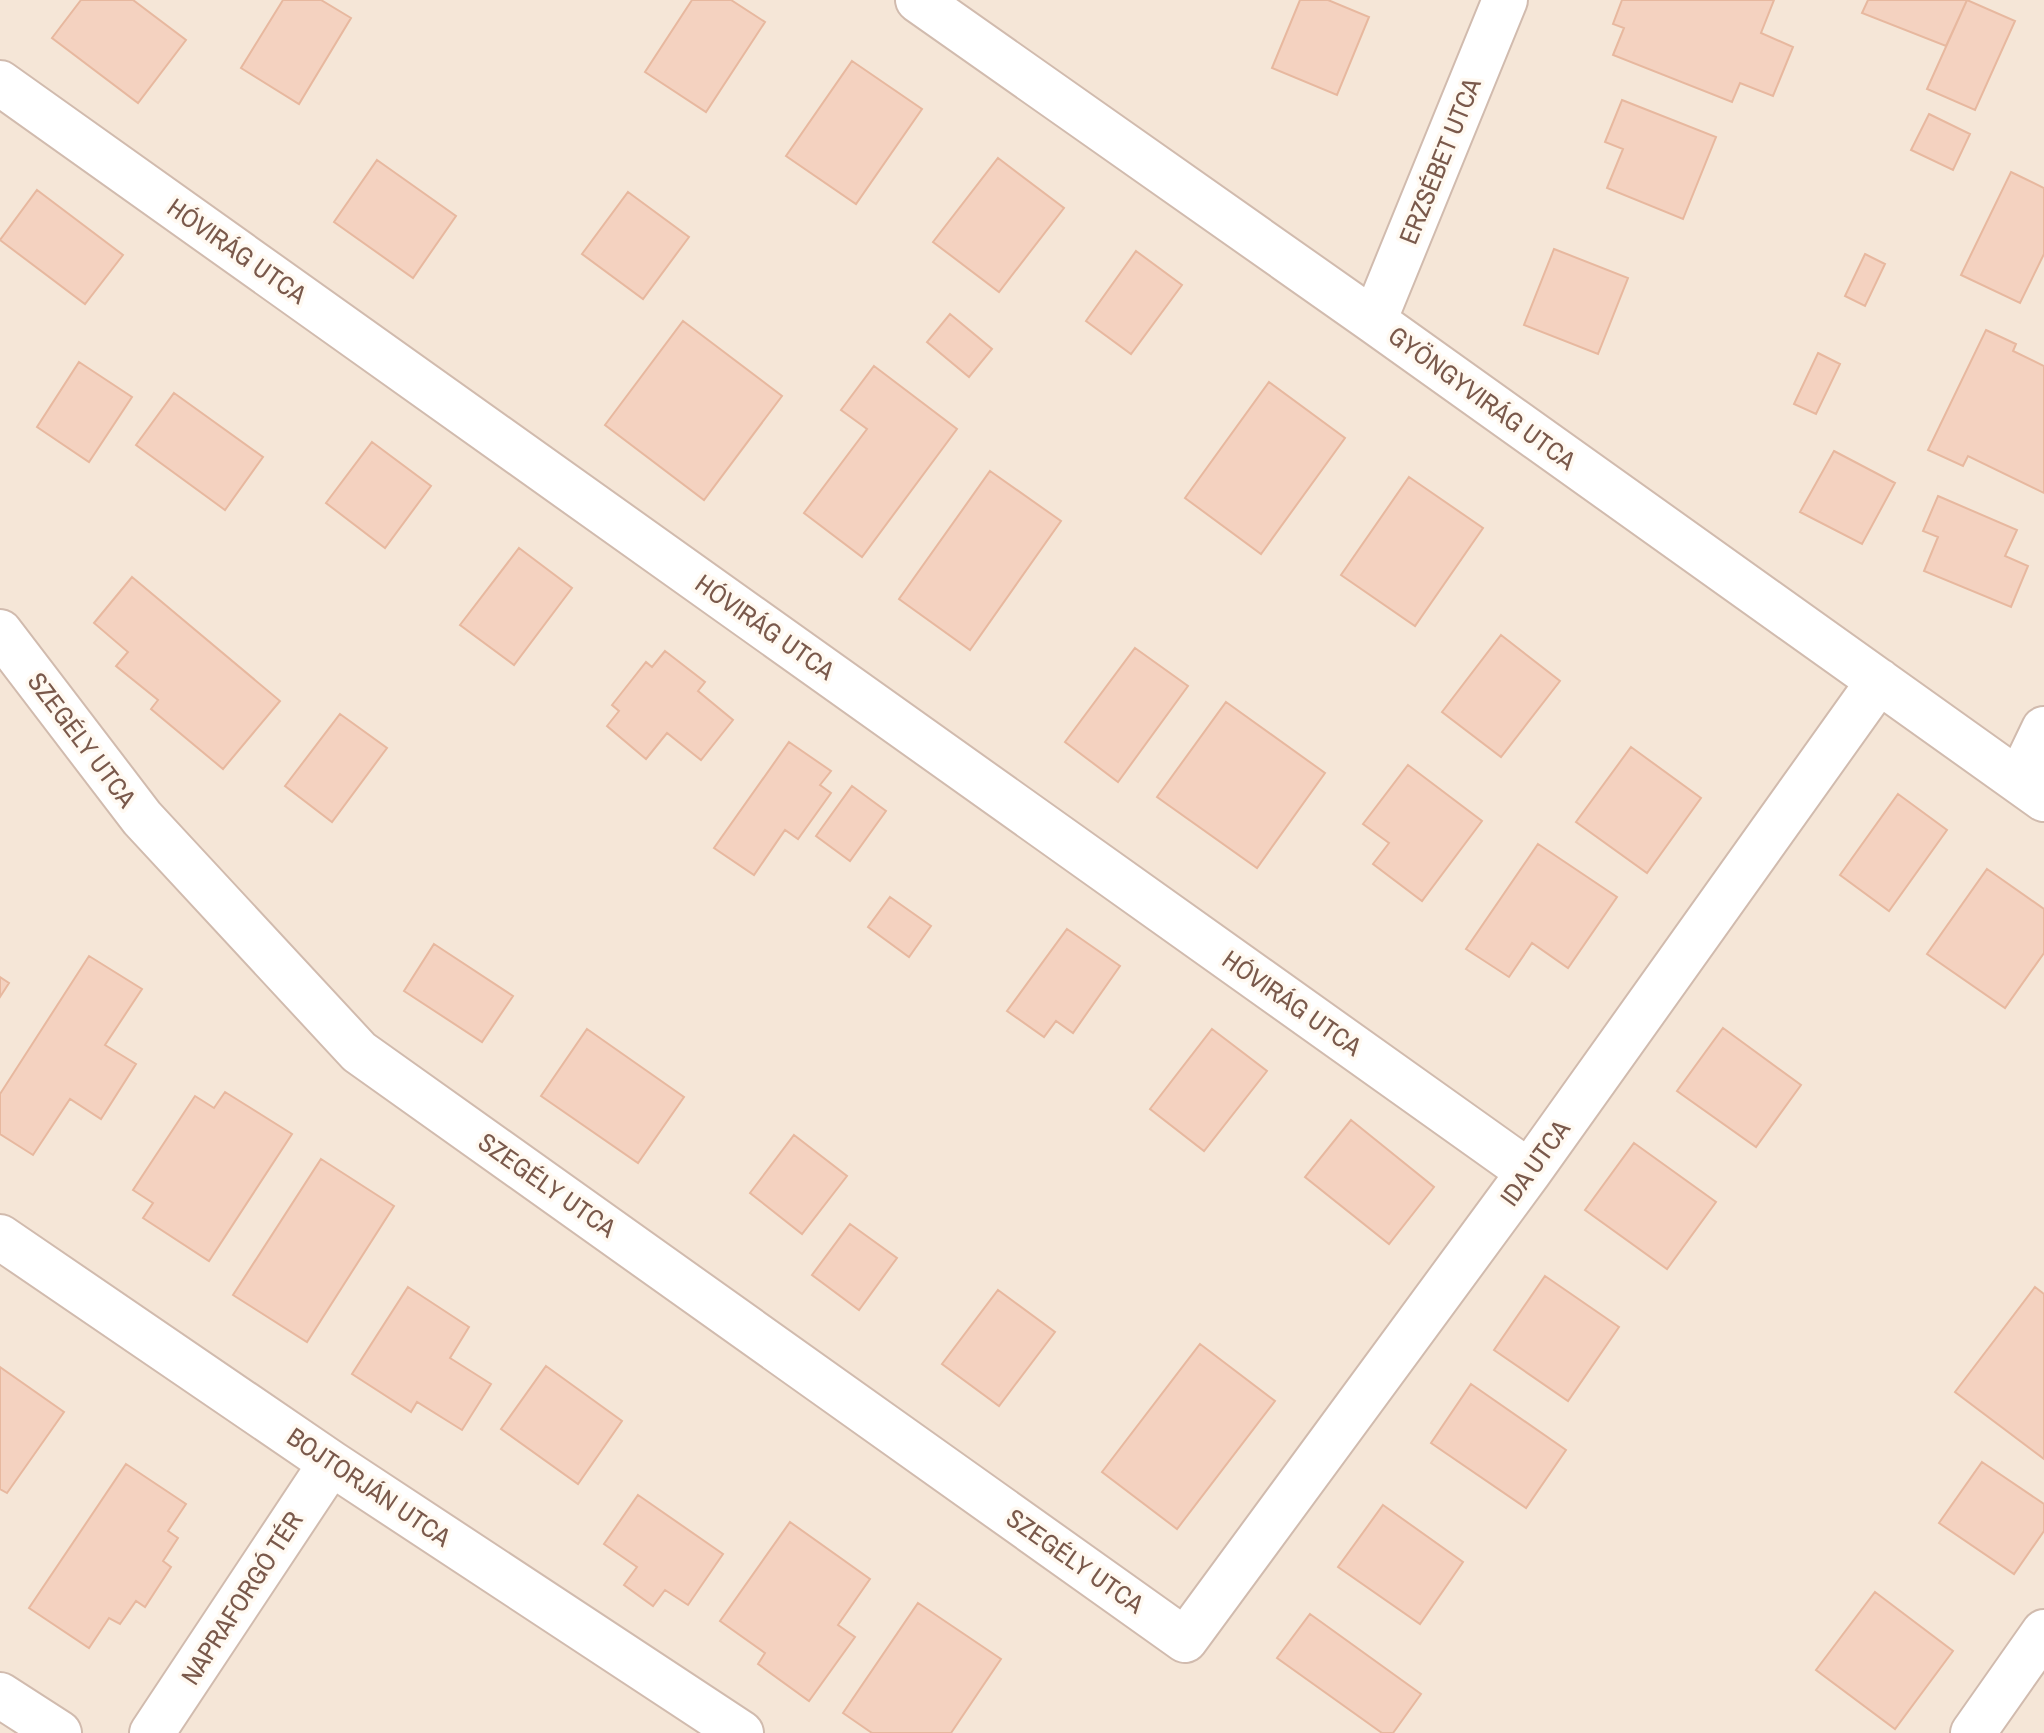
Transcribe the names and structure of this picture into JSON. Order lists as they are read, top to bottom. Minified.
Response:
{"streets":{"street":["ERZSÉBET UTCA","HÓVIRÁG UTCA","GYÖNGYVIRÁG UTCA","SZEGÉLY UTCA","IDA UTCA","BOJTORJÁN UTCA","NAPRAFORGÓ TÉR"]},"crossings":[["ERZSÉBET UTCA","GYÖNGYVIRÁG UTCA"],["HÓVIRÁG UTCA","IDA UTCA"],["GYÖNGYVIRÁG UTCA","IDA UTCA"],["SZEGÉLY UTCA","IDA UTCA"],["BOJTORJÁN UTCA","NAPRAFORGÓ TÉR"]]}
